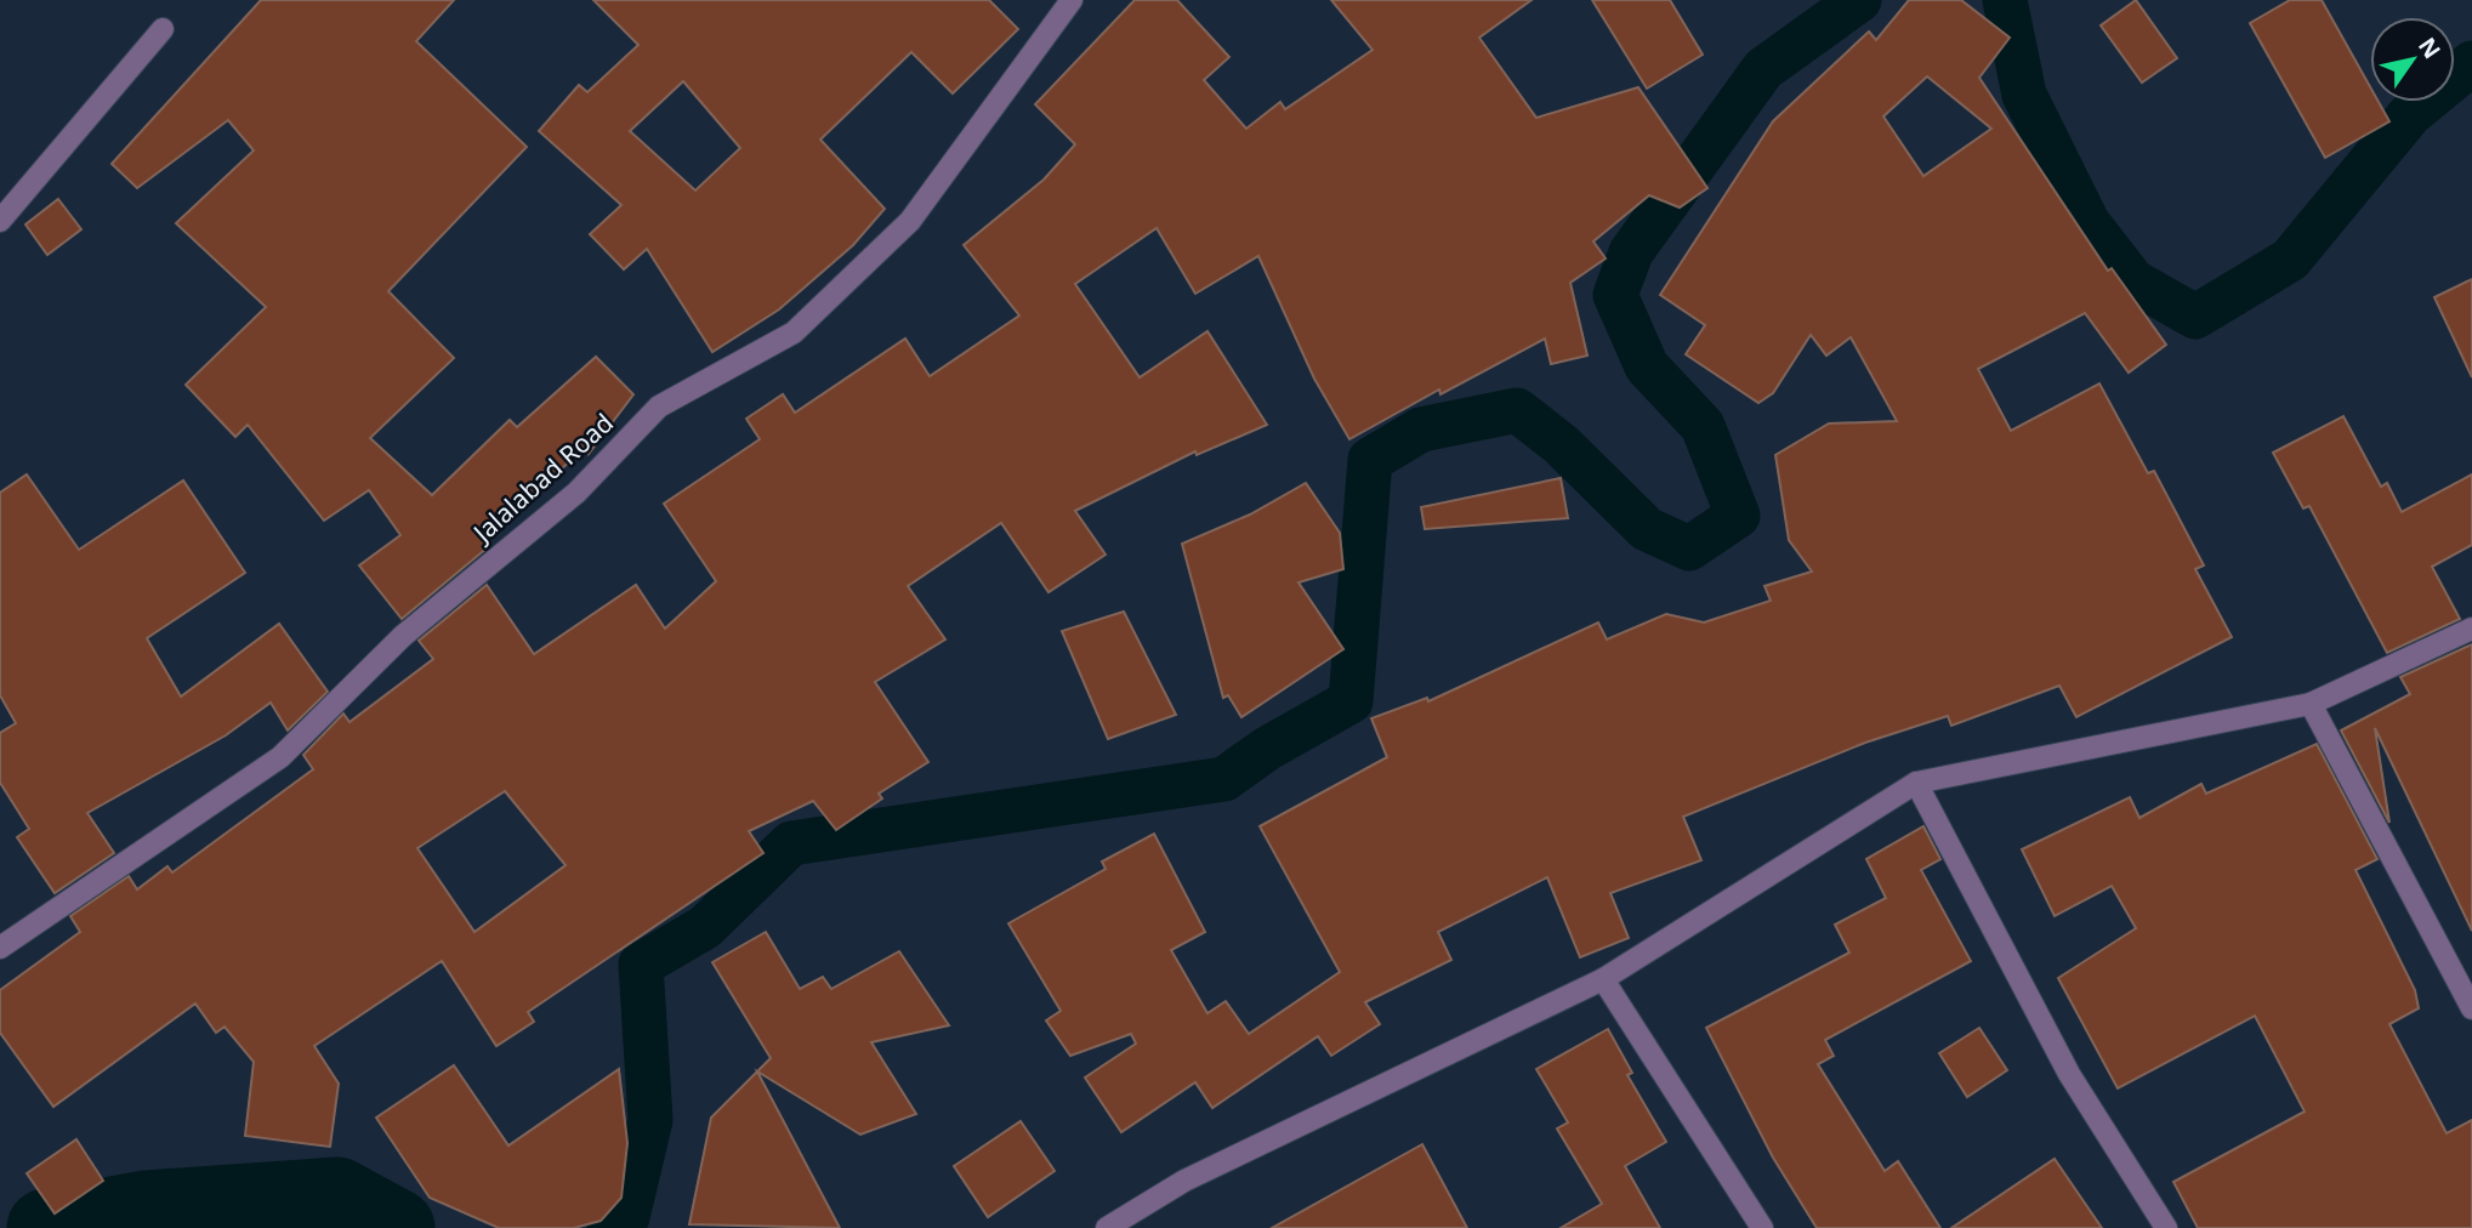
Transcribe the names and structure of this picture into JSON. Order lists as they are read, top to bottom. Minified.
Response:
{"streets":{"street":["Jalalabad Road"]},"north":"top right"}
